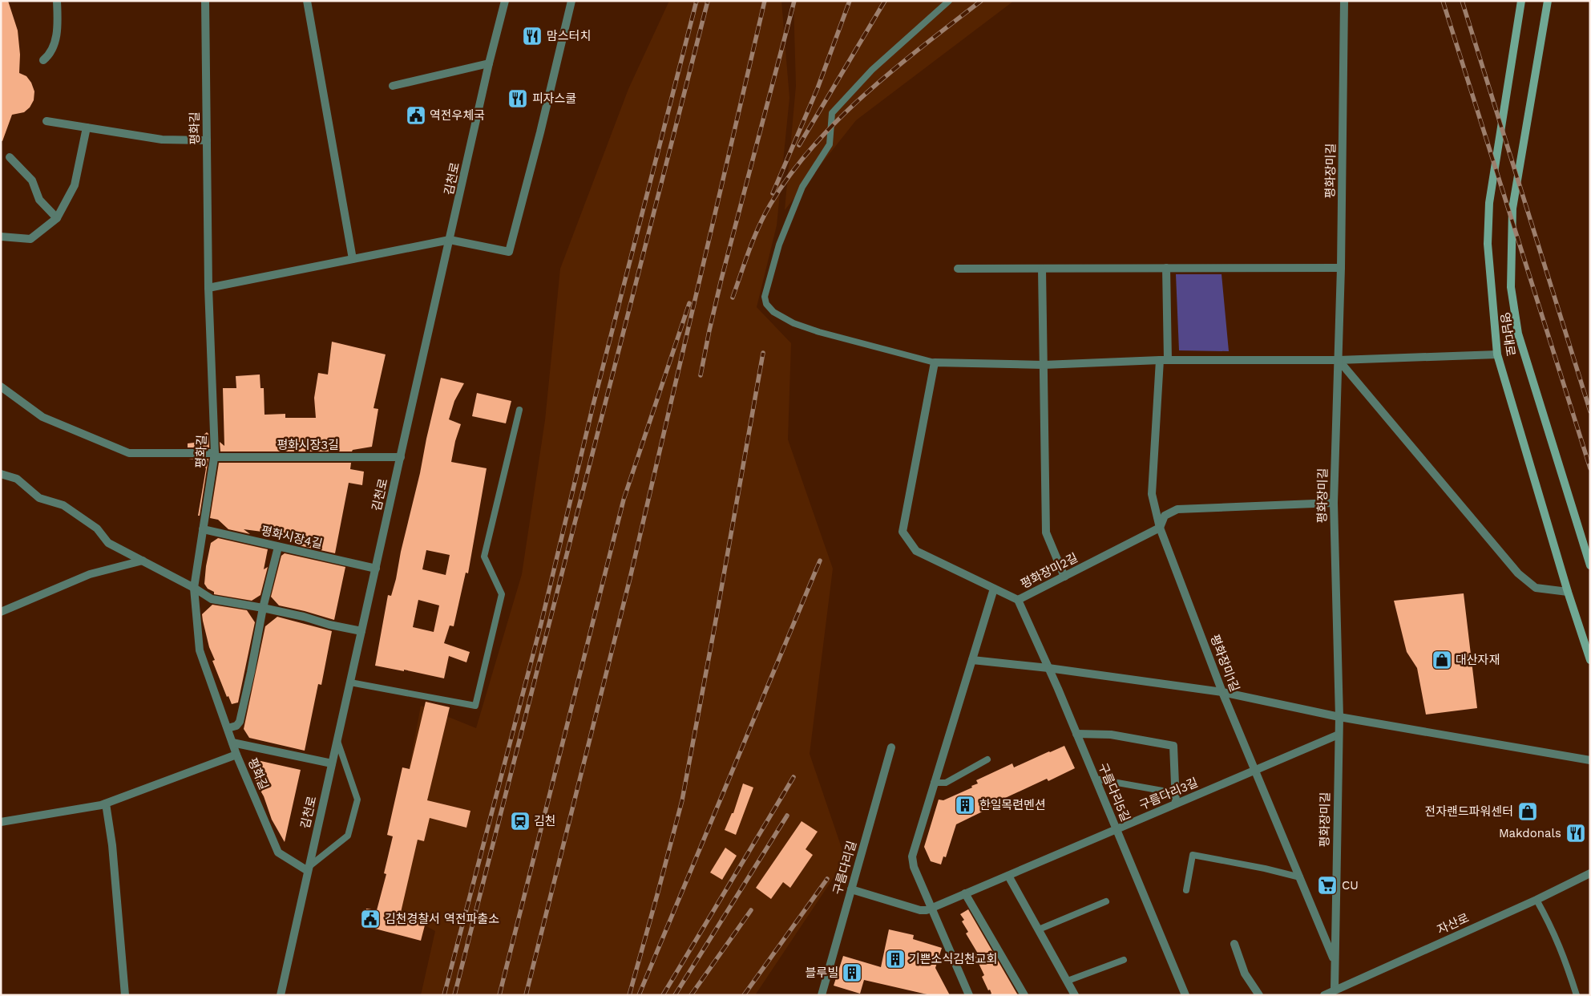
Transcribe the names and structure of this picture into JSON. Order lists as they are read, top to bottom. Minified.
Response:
{"streets":{"main road":["영남대로"],"street":["평화길","평화장미길","김천로","평화시장3길","평화시장4길","평화장미2길","평화장미1길","구름다리5길","구름다리3길","구름다리길","자산로"]},"crossings":[["평화길","김천로"],["평화길","평화시장3길"],["평화길","평화시장4길"],["평화장미길","평화장미2길"],["평화장미길","평화장미1길"],["평화장미길","구름다리3길"],["평화장미길","자산로"],["김천로","평화시장3길"],["김천로","평화시장4길"],["평화장미2길","평화장미1길"],["평화장미2길","구름다리5길"],["평화장미1길","구름다리3길"],["구름다리5길","구름다리3길"],["구름다리3길","구름다리길"]],"places":{"restaurant":["맘스터치","피자스쿨","Makdonals"],"public building":["역전우체국","김천경찰서 역전파출소"],"shop":["대산자재","전자랜드파워센터"],"building":["한일목련멘션","기쁜소식김천교회","블루빌"],"station":["김천"],"supermarket":["CU"]}}
